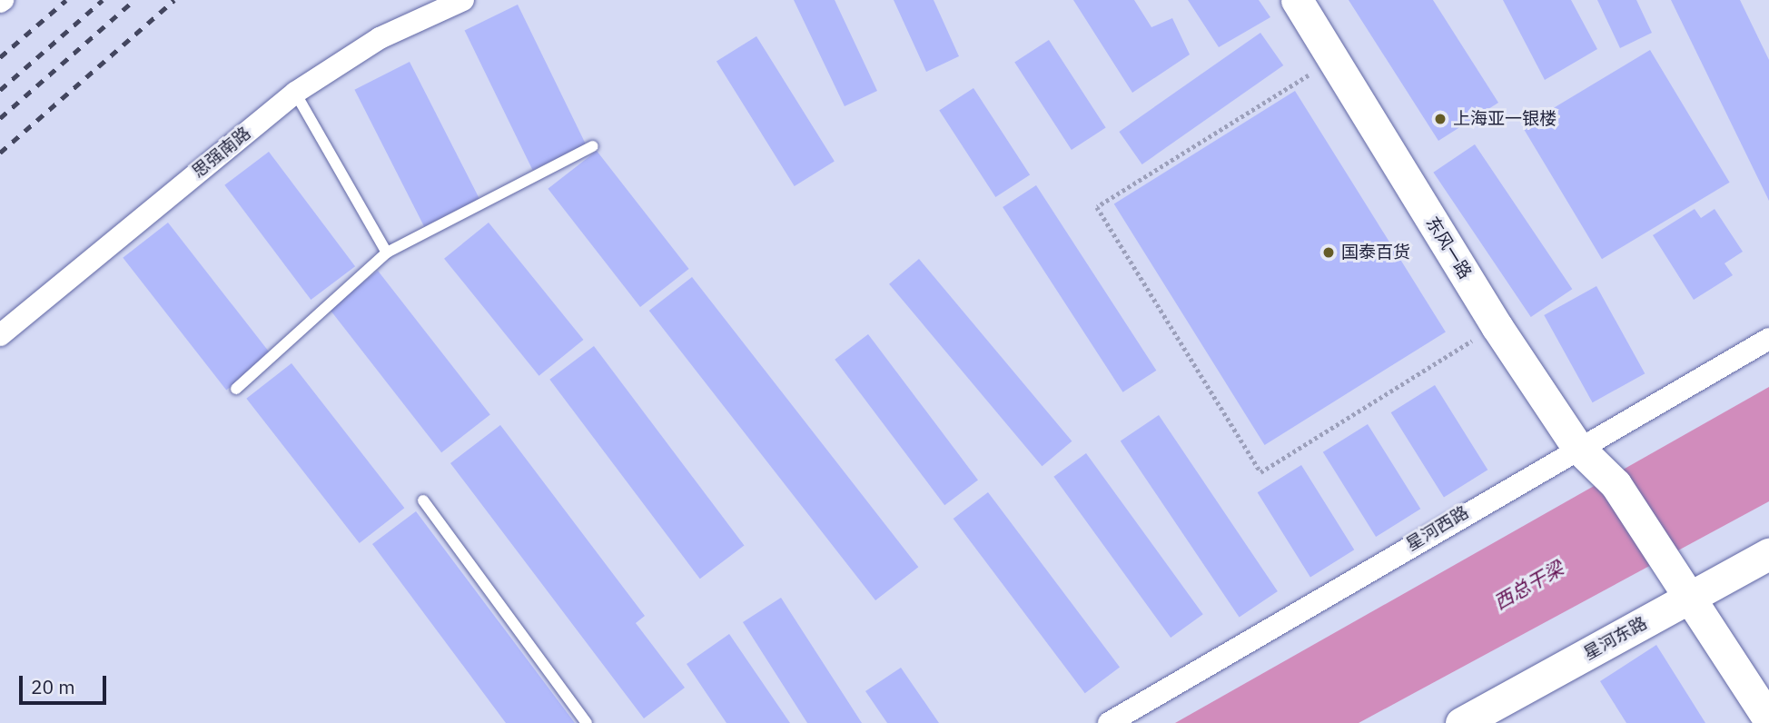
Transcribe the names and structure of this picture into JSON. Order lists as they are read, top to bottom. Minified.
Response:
{"streets":{"street":["思强南路","东风一路","星河西路","星河东路"]},"crossings":[["东风一路","星河西路"],["东风一路","星河东路"]],"water":["西总干梁"],"places":["上海亚一银楼","国泰百货"],"scale_bar":"20 m"}
